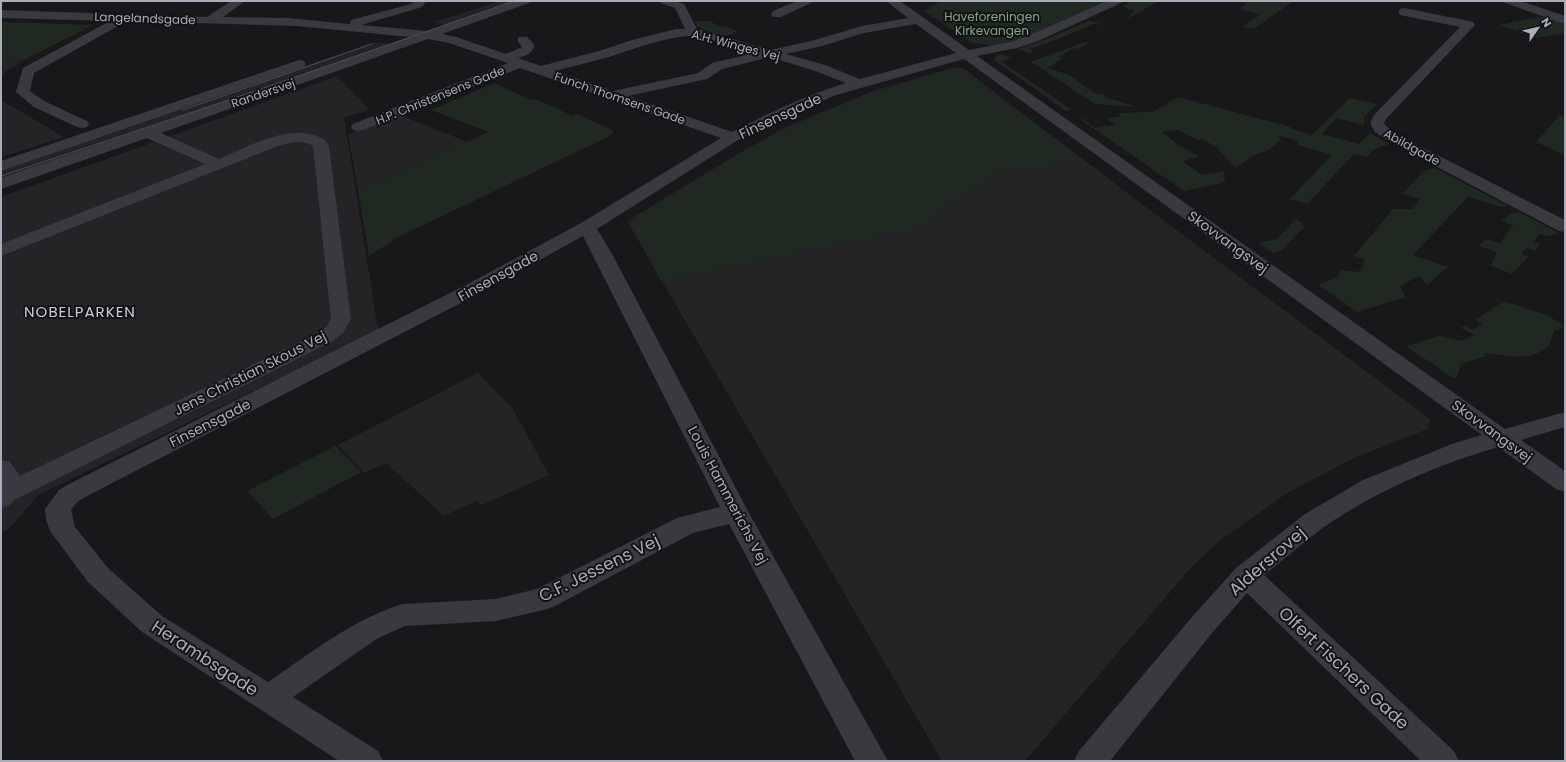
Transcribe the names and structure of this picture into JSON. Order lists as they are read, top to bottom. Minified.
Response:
{"streets":{"street":["Langelandsgade","A.H. Winges Vej","Randersvej","H.P. Christensens Gade","Funch Thomsens Gade","Finsensgade","Abildgade","Skovvangsvej","Jens Christian Skous Vej","Louis Hammerichs Vej","Aldersrovej","C.F. Jessens Vej","Herambsgade","Olfert Fischers Gade"]},"crossings":[["Langelandsgade","Funch Thomsens Gade"],["A.H. Winges Vej","Funch Thomsens Gade"],["A.H. Winges Vej","Finsensgade"],["Randersvej","Funch Thomsens Gade"],["H.P. Christensens Gade","Funch Thomsens Gade"],["Funch Thomsens Gade","Finsensgade"],["Finsensgade","Skovvangsvej"],["Finsensgade","Louis Hammerichs Vej"],["Finsensgade","Herambsgade"],["Skovvangsvej","Aldersrovej"],["Louis Hammerichs Vej","C.F. Jessens Vej"],["Aldersrovej","Olfert Fischers Gade"],["C.F. Jessens Vej","Herambsgade"]],"districts":["NOBELPARKEN"],"parks":["Haveforeningen Kirkevangen"],"north":"top right"}
